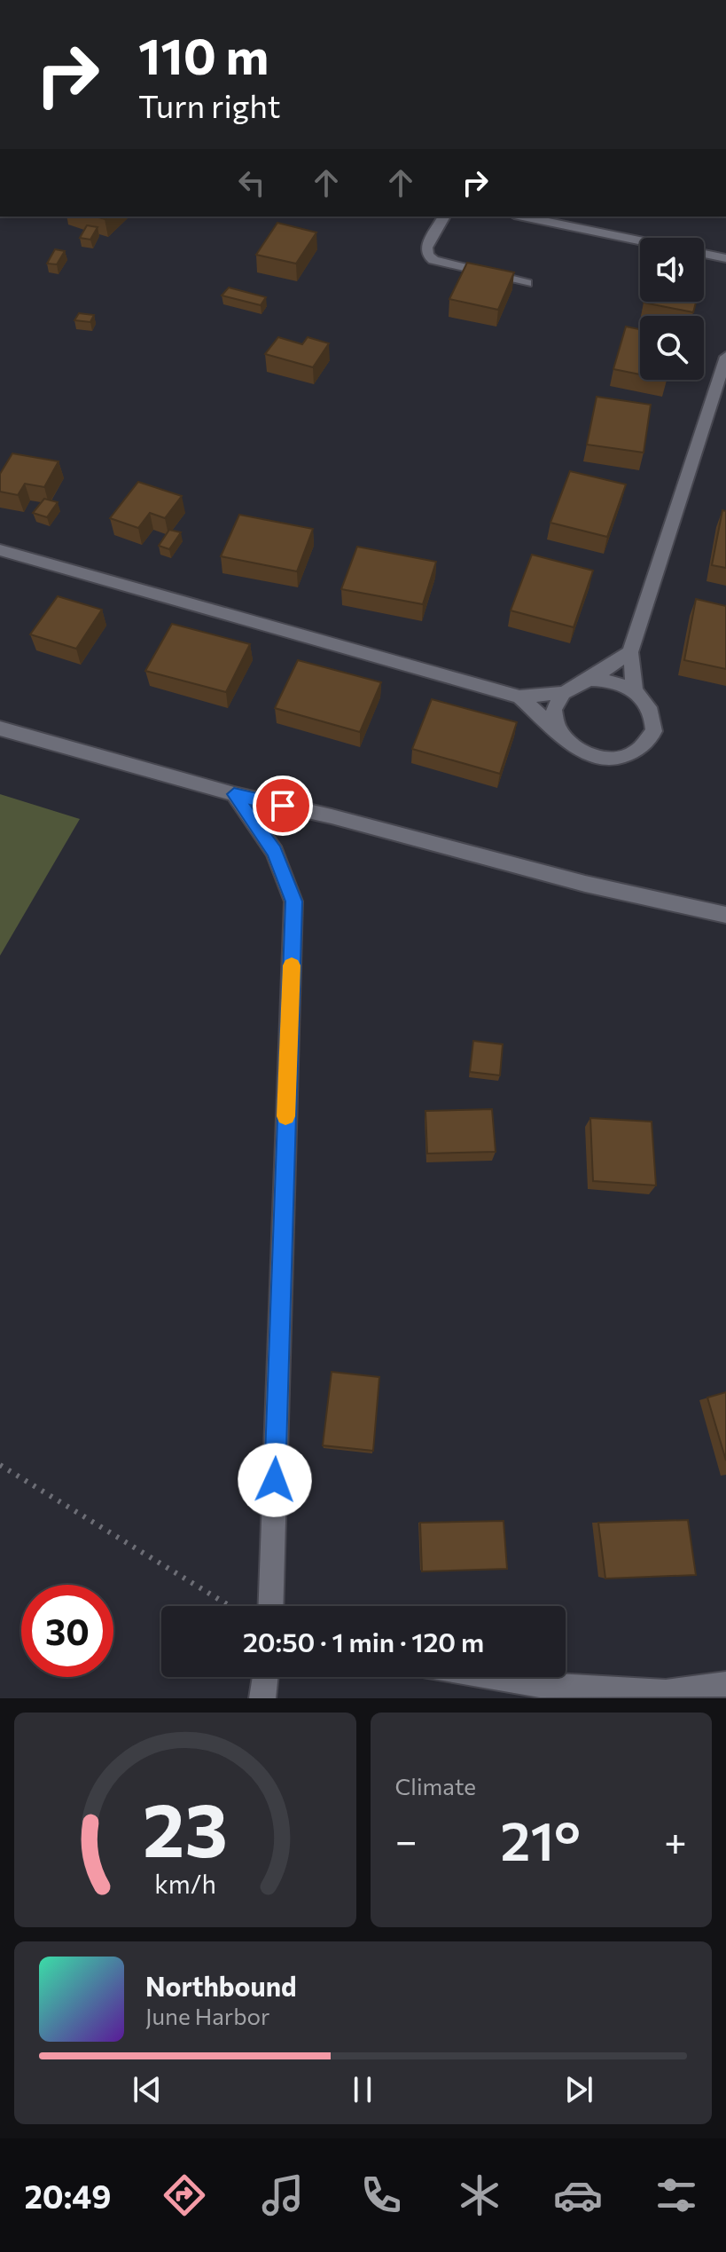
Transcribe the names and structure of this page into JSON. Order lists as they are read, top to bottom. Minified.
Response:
{"page":{"turn":["110 m","Turn right"],"limit":"30","trip":"20:50 · 1 min · 120 m","tile":"Climate","heat":["−","21°","+"],"song":["Northbound","June Harbor"],"tabs":"20:49","gauge":["23","km/h"]}}
